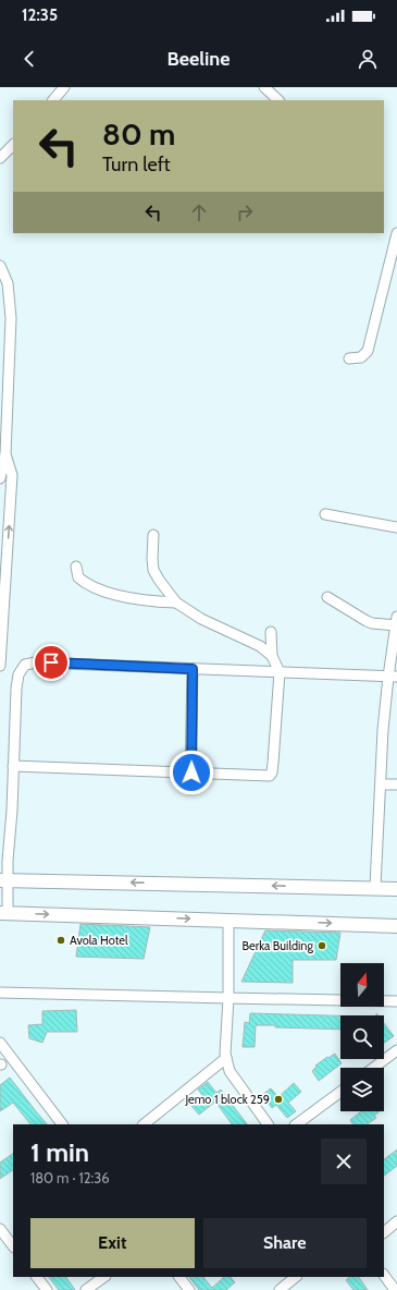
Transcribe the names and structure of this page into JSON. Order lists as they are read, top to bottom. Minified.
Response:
{"places":["Avola Hotel","Berka Building","Jemo 1 block 259"],"north":"top","page":{"status":"12:35","header":"Beeline","turn":["80 m","Turn left"],"heading":["1 min","180 m · 12:36"],"buttons":["Exit","Share"]}}
